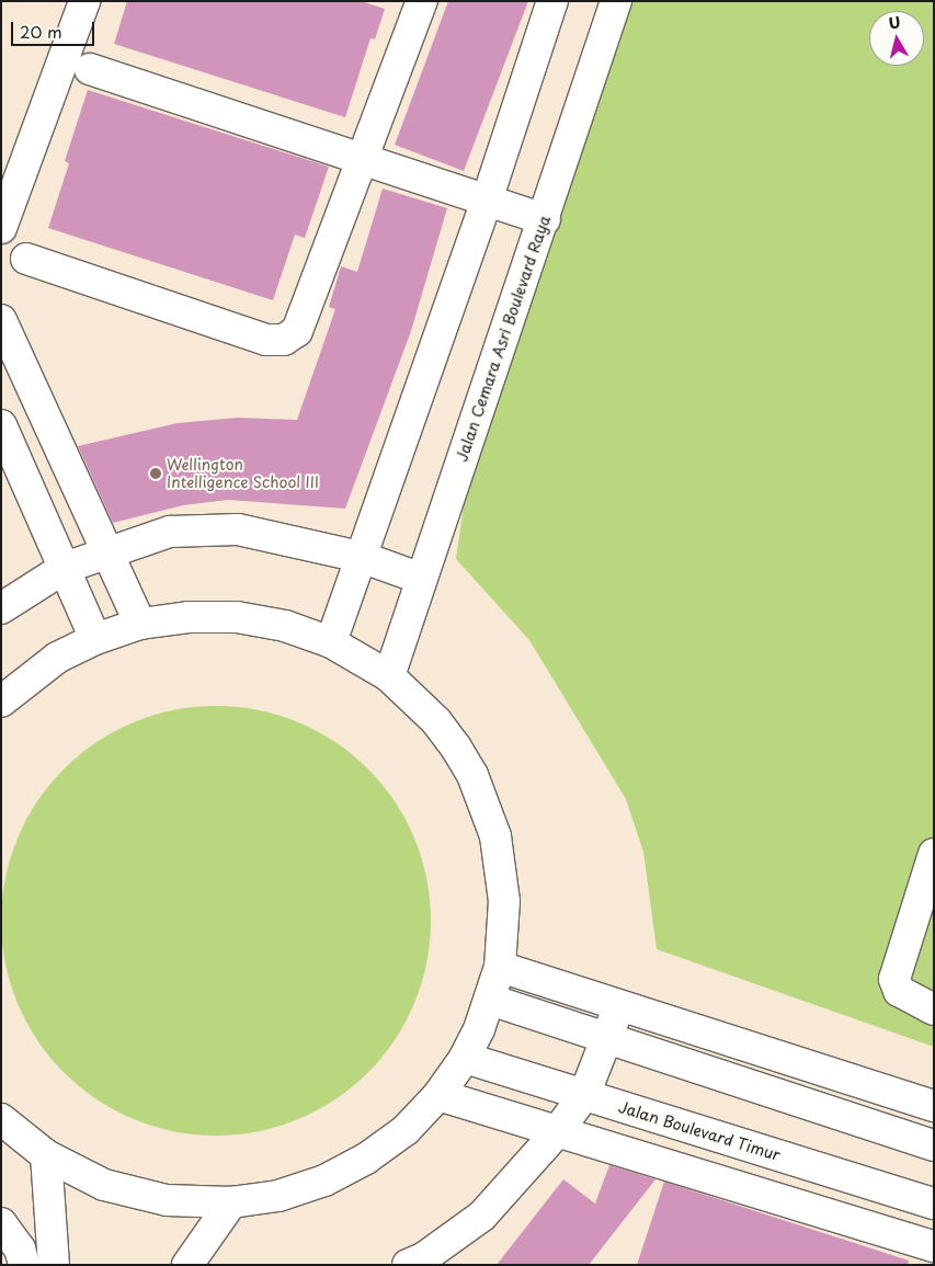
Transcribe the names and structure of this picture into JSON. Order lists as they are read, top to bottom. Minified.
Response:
{"streets":{"street":["Jalan Cemara Asri Boulevard Raya","Jalan Boulevard Timur"]},"places":["Wellington Intelligence School III"],"scale_bar":"20 m","north":"top"}
